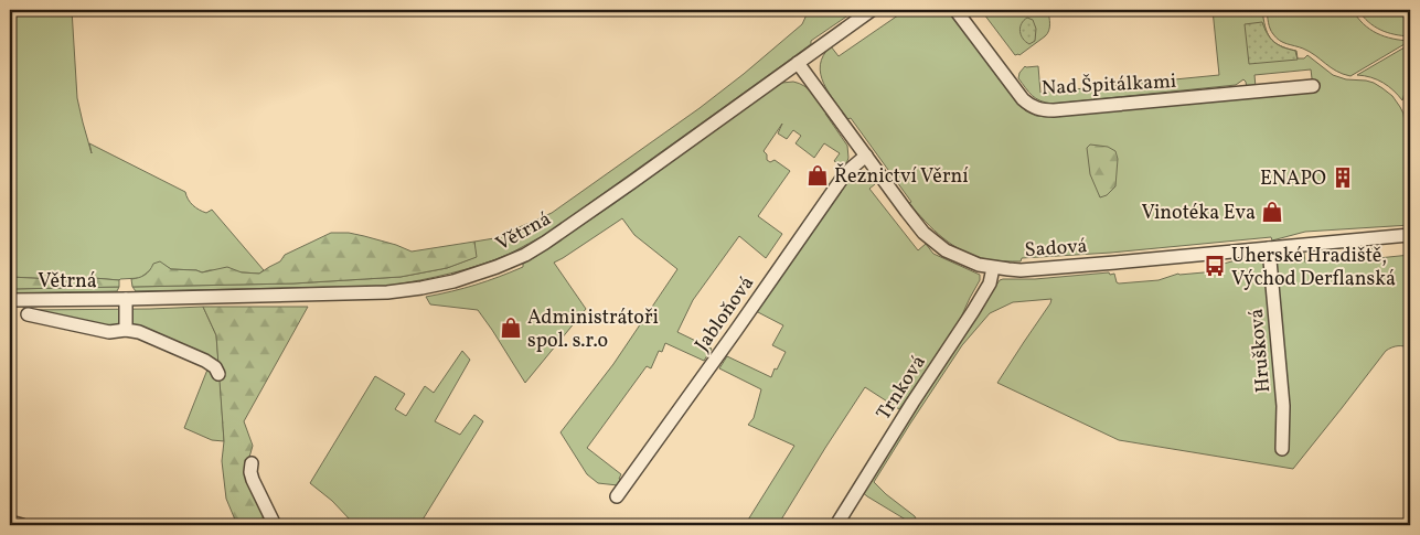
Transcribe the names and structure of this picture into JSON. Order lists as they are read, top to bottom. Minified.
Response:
{"streets":{"street":["Nad Špitálkami","Větrná","Sadová","Jabloňová","Hrušková","Trnková"]},"crossings":[["Větrná","Sadová"],["Sadová","Jabloňová"],["Sadová","Hrušková"],["Sadová","Trnková"]],"places":{"shop":["Řeznictví Věrní","Vinotéka Eva","Administrátoři spol. s.r.o"],"building":["ENAPO"],"bus stop":["Uherské Hradiště, Východ Derflanská"]}}
